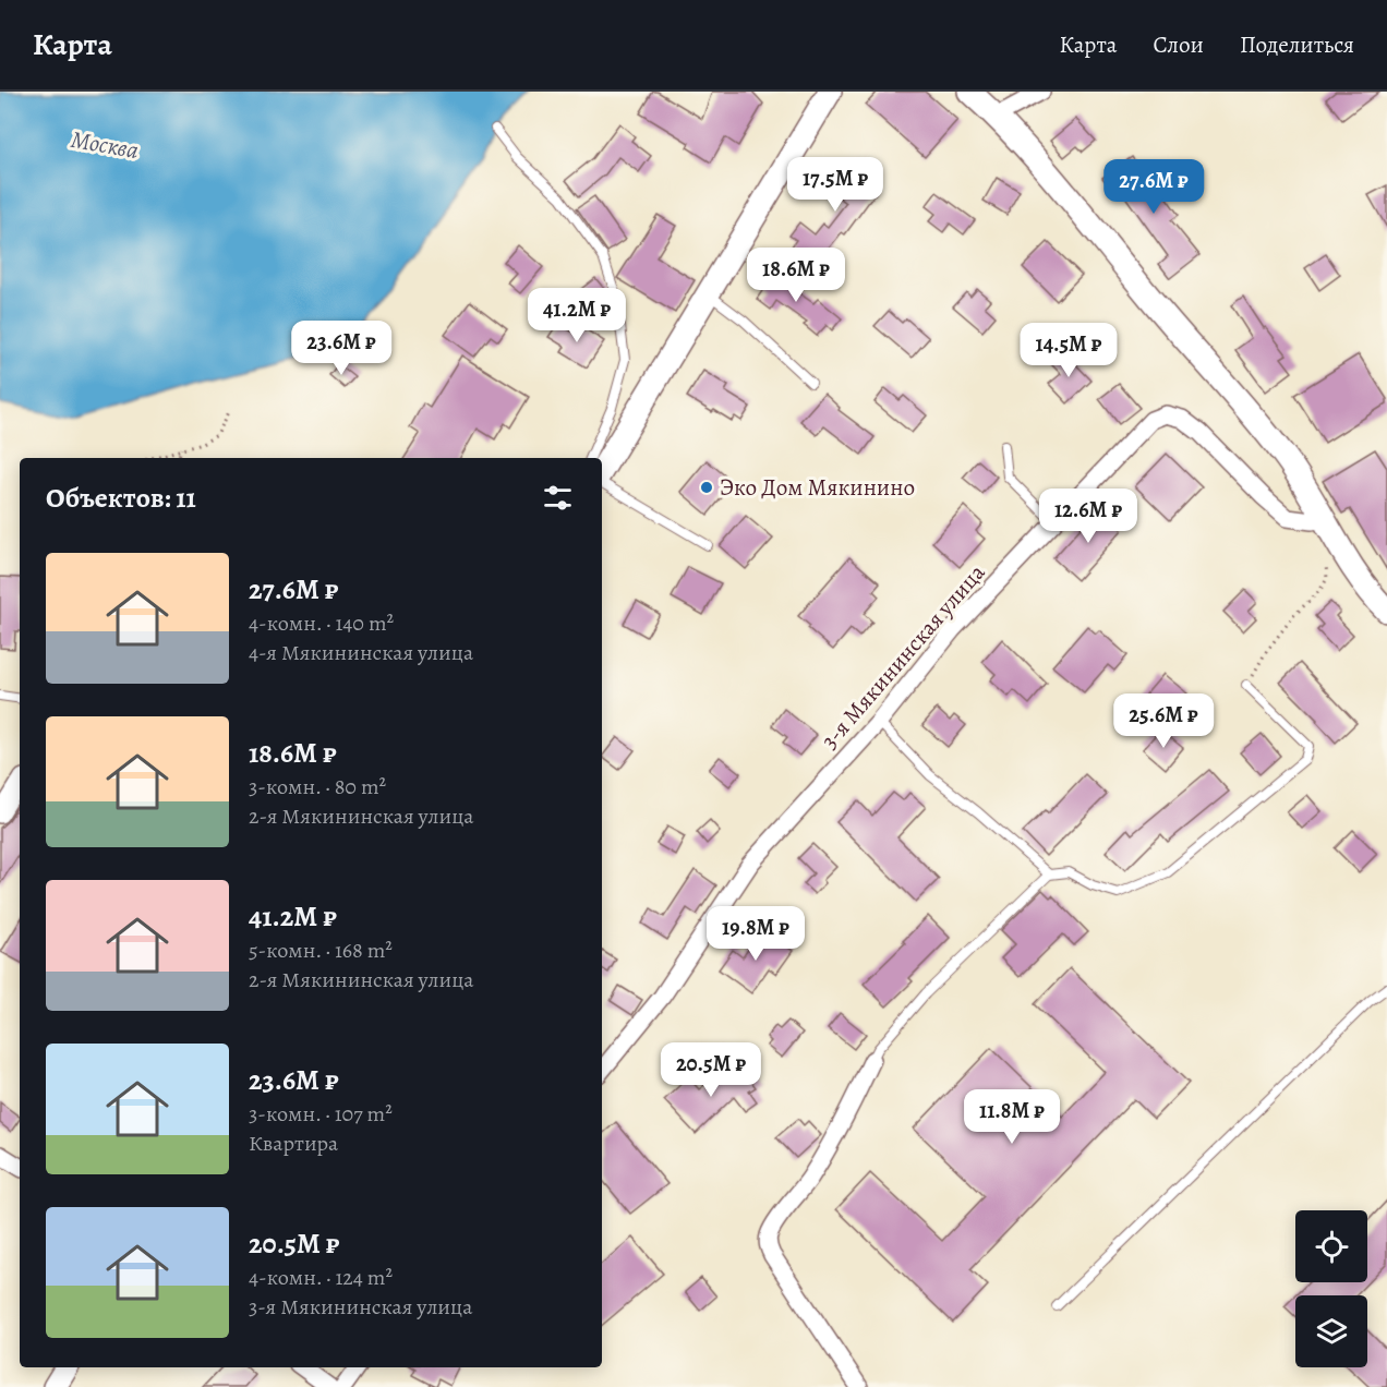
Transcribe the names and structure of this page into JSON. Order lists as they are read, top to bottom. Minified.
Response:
{"streets":{"street":["3-я Мякининская улица"]},"water":["Москва"],"places":["Эко Дом Мякинино"],"page":{"header":"Карта","nav":["Карта","Слои","Поделиться"],"price":["17.5M ₽","27.6M ₽","18.6M ₽","41.2M ₽","23.6M ₽","14.5M ₽","12.6M ₽","25.6M ₽","19.8M ₽","20.5M ₽","11.8M ₽"],"heading":"Объектов: 11","list":[{"name":"27.6M ₽","note":"4-комн. · 140 m² · 4-я Мякининская улица"},{"name":"18.6M ₽","note":"3-комн. · 80 m² · 2-я Мякининская улица"},{"name":"41.2M ₽","note":"5-комн. · 168 m² · 2-я Мякининская улица"},{"name":"23.6M ₽","note":"3-комн. · 107 m² · Квартира"},{"name":"20.5M ₽","note":"4-комн. · 124 m² · 3-я Мякининская улица"}]}}
